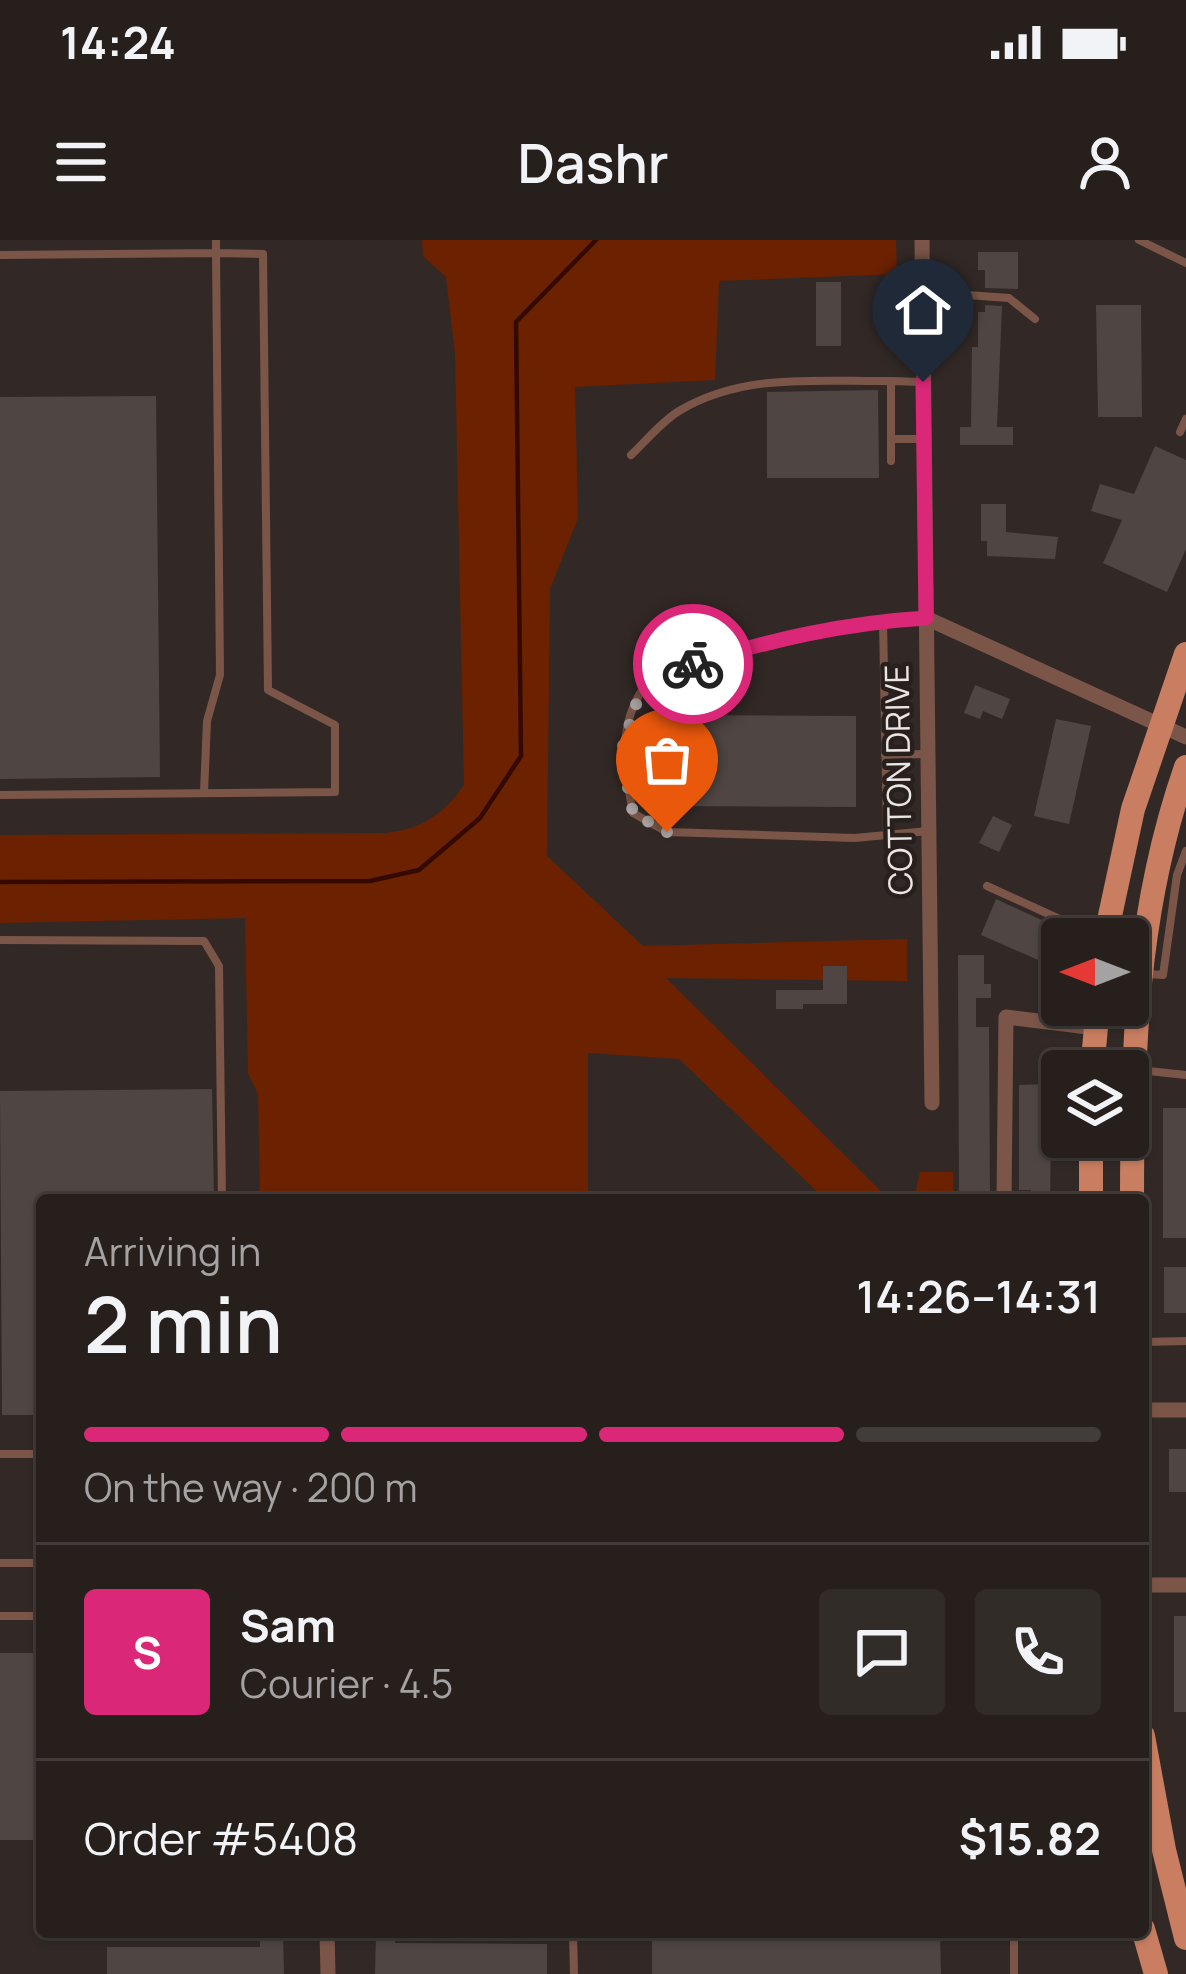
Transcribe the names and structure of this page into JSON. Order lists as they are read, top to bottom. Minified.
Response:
{"streets":{"street":["COTTON DRIVE"]},"north":"left","page":{"status":"14:24","header":"Dashr","heading":["2 min","Arriving in","14:26–14:31"],"panel":["Sam","Courier · 4.5","Order #5408","$15.82"],"bar":"On the way · 200 m","round":"S"}}
